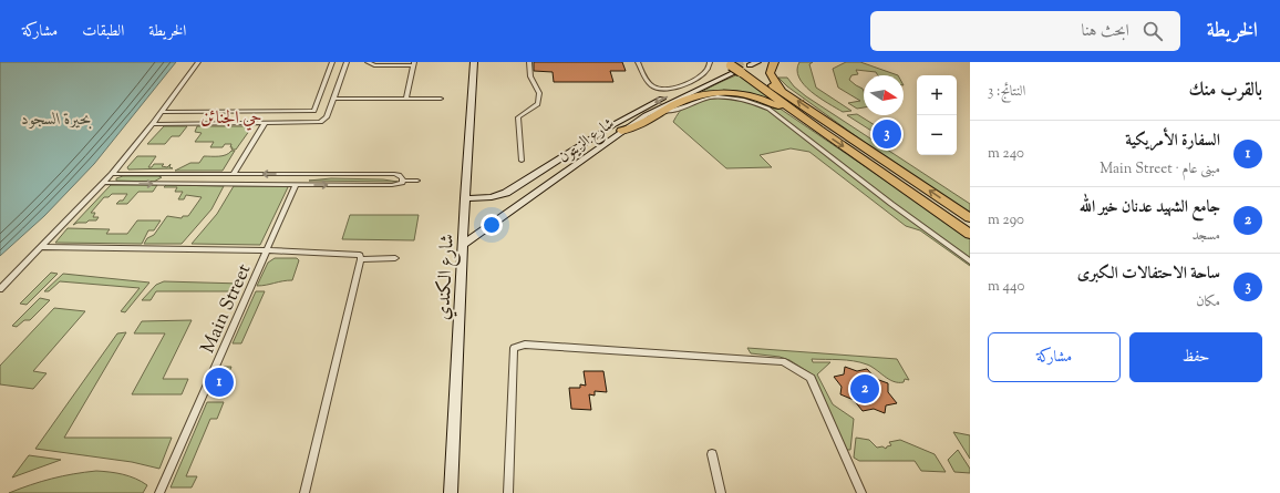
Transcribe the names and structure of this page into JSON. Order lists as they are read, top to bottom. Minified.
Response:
{"streets":{"main road":["شارع الزيتون","شارع الكندي"],"street":["Main Street"]},"crossings":[["شارع الزيتون","شارع الكندي"]],"districts":["حي الجنائن"],"water":["بحيرة السجود"],"north":"right","page":{"header":"الخريطة","search":"ابحث هنا","nav":["الخريطة","الطبقات","مشاركة"],"heading":["بالقرب منك","النتائج: 3"],"map_buttons":["+","−"],"pins":["3","1","2"],"list":[{"mark":"1","name":"السفارة الأمريكية","note":"مبنى عام · Main Street","value":"240 m"},{"mark":"2","name":"جامع الشهيد عدنان خير الله","note":"مسجد","value":"290 m"},{"mark":"3","name":"ساحة الاحتفالات الكبرى","note":"مكان","value":"440 m"}],"buttons":["حفظ","مشاركة"]}}
